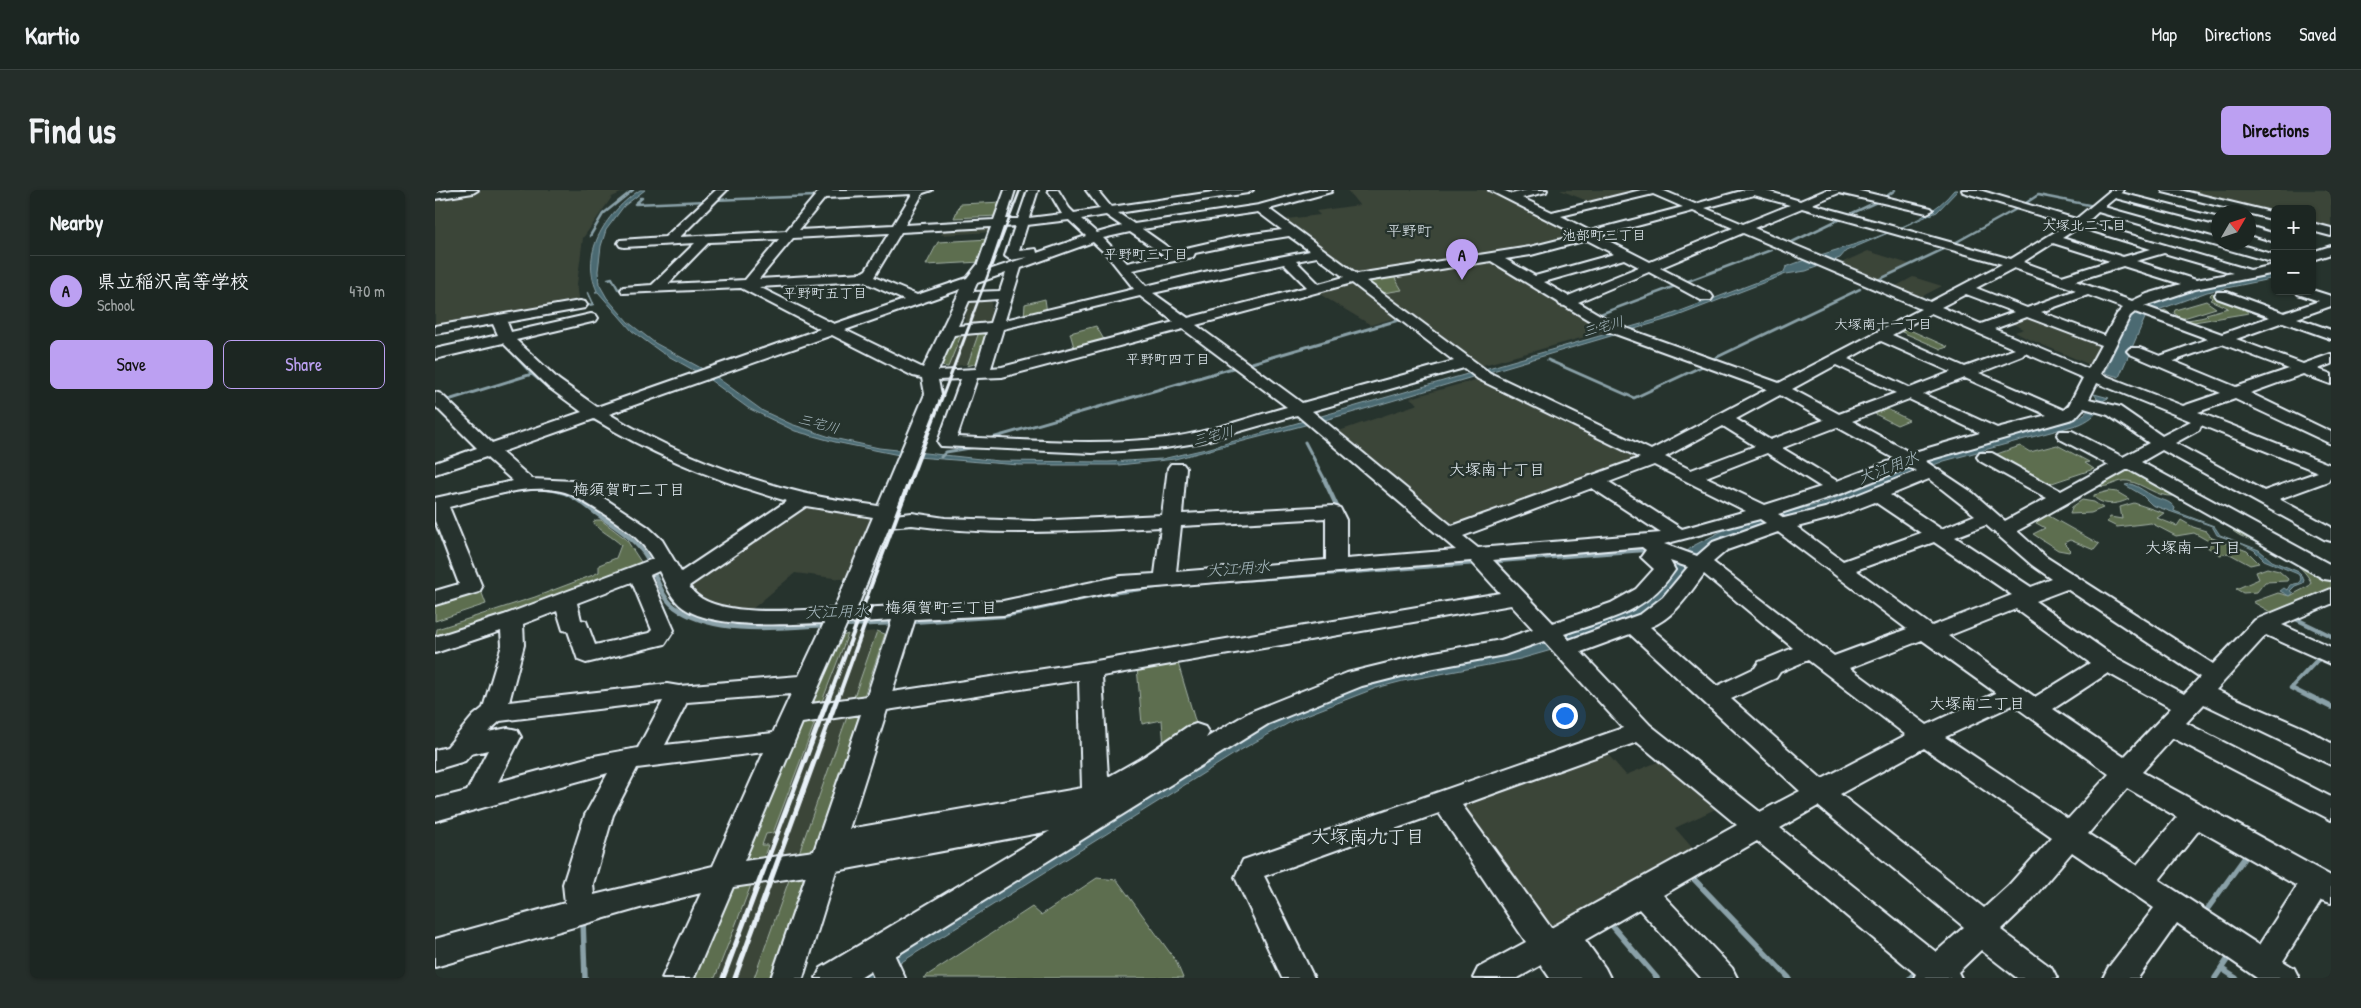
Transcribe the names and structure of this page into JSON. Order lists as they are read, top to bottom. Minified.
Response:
{"districts":["大塚北二丁目","平野町","池部町三丁目","平野町三丁目","平野町五丁目","大塚南十一丁目","平野町四丁目","大塚南十丁目","梅須賀町二丁目","大塚南一丁目","梅須賀町三丁目","大塚南二丁目","大塚南九丁目"],"water":["三宅川","大江用水"],"north":"top right","page":{"header":"Kartio","nav":["Map","Directions","Saved"],"buttons":["Directions",["Save","Share"]],"title":"Find us","heading":"Nearby","map_buttons":["+","−"],"pins":"A","list":[{"mark":"A","name":"県立稲沢高等学校","note":"School","value":"470 m"}]}}
